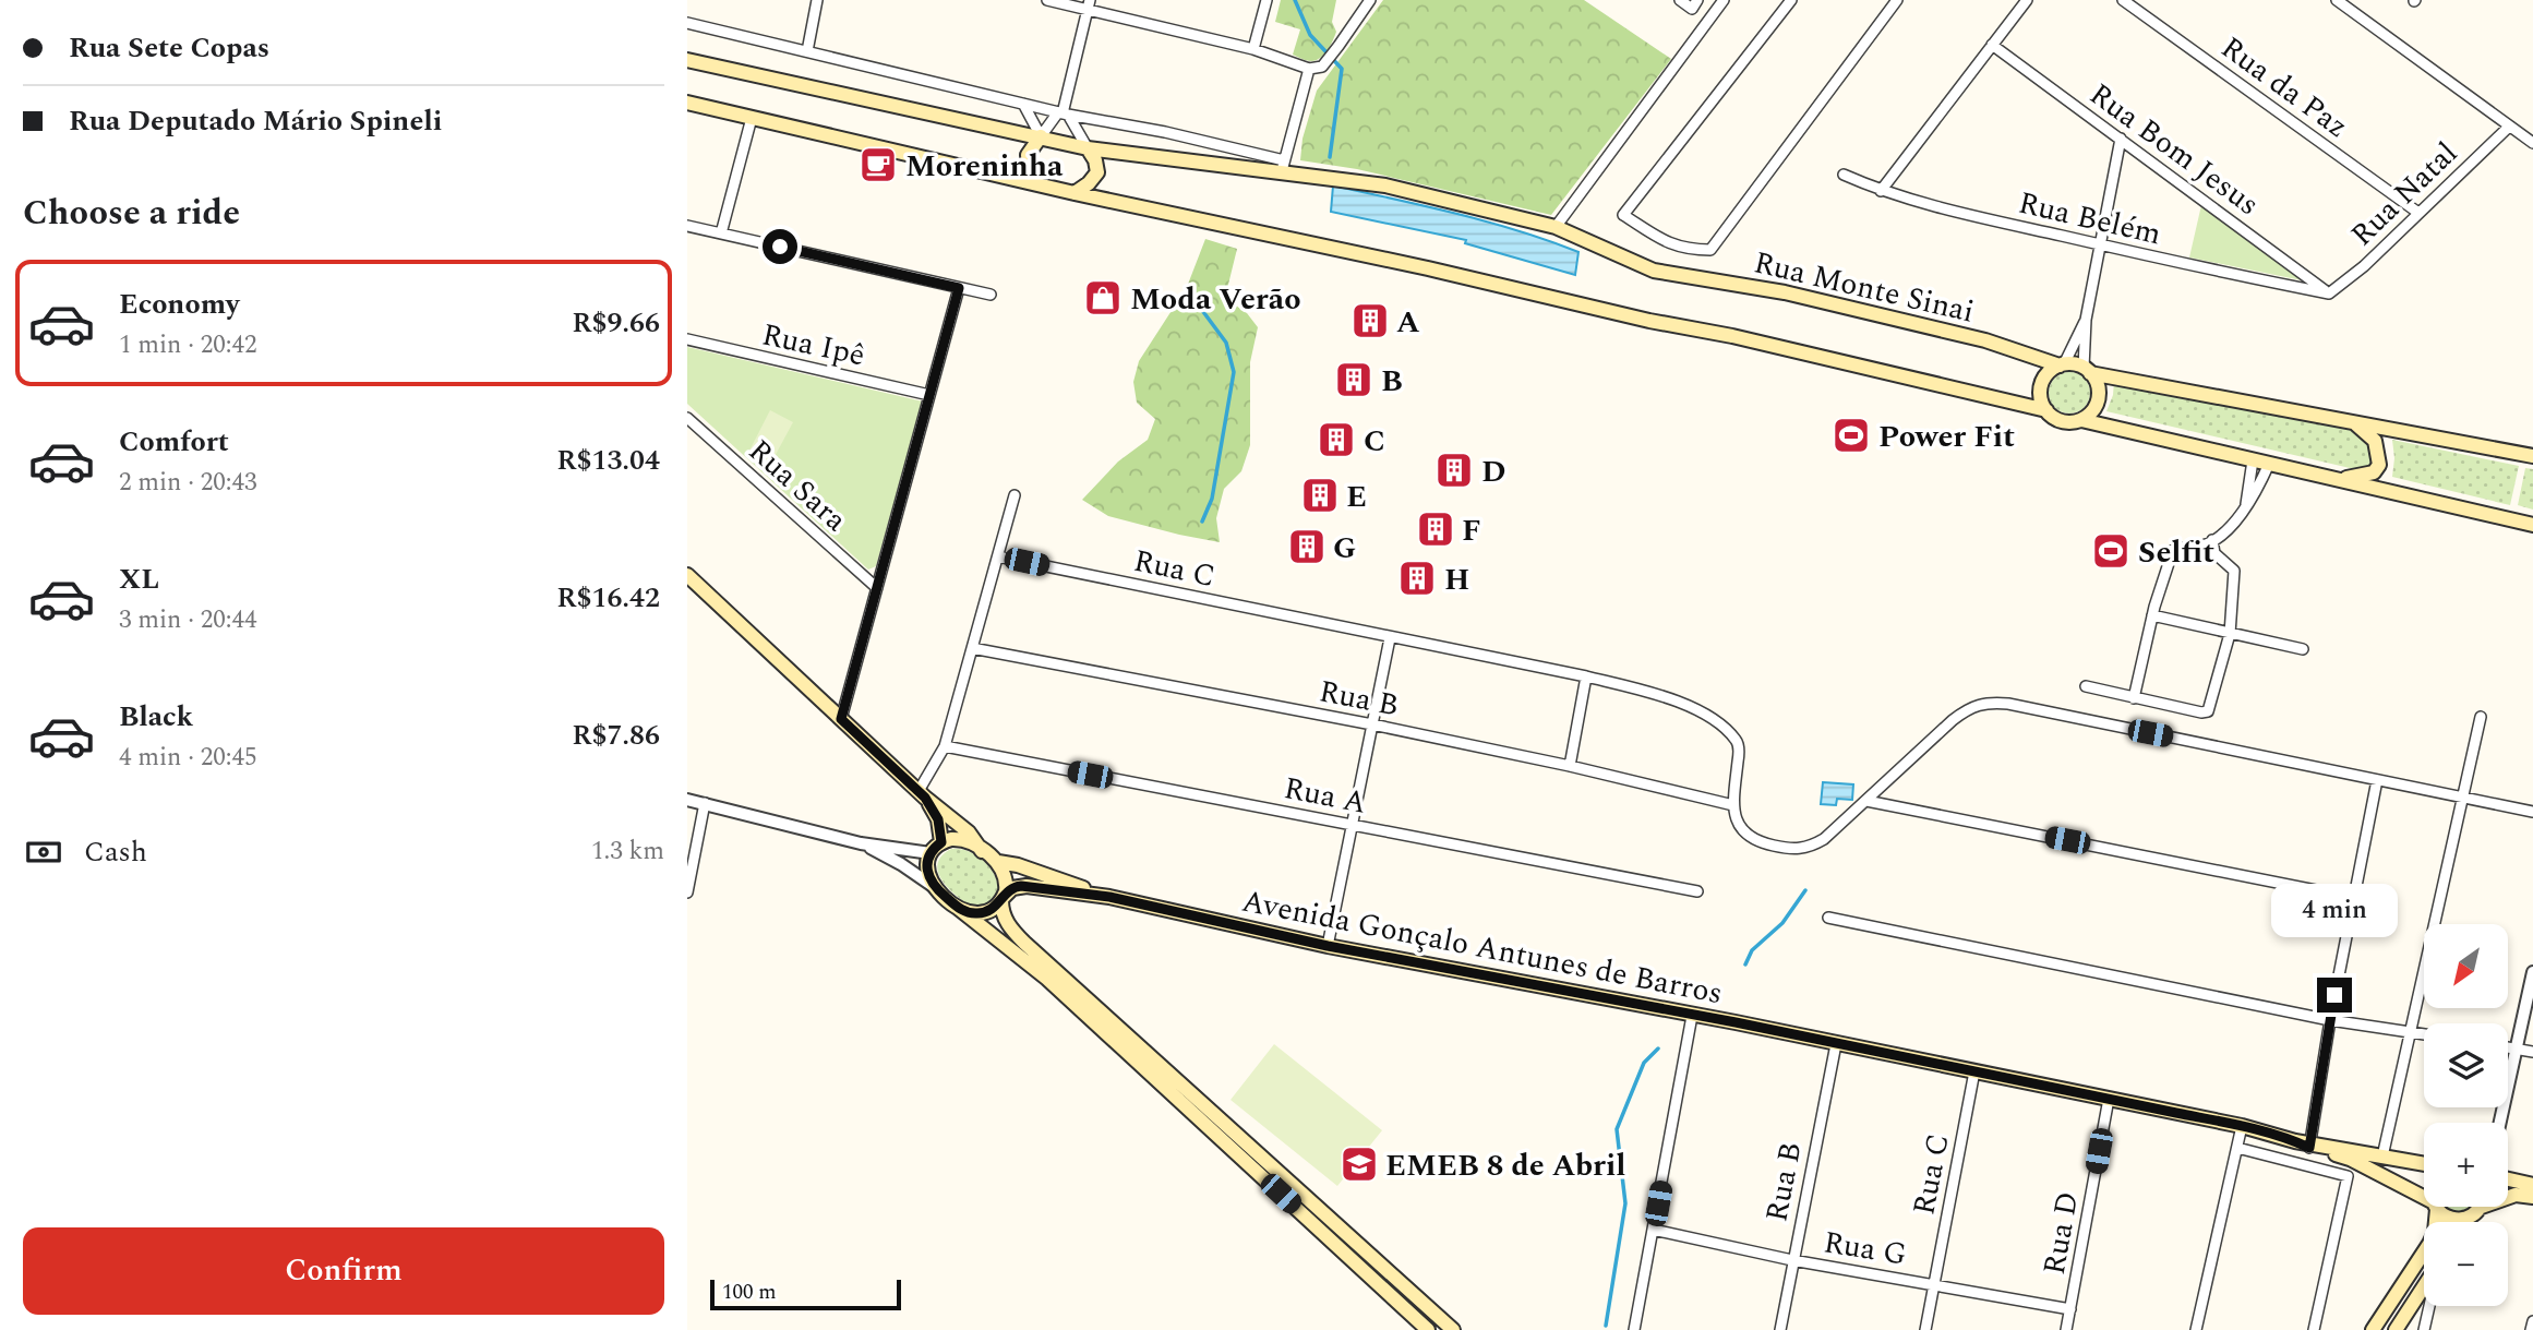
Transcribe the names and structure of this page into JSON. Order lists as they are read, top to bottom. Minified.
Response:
{"streets":{"main road":["Rua Monte Sinai","Avenida Gonçalo Antunes de Barros"],"street":["Rua da Paz","Rua Bom Jesus","Rua Natal","Rua Belém","Rua Ipê","Rua Sara","Rua C","Rua B","Rua A","Rua D","Rua G"]},"crossings":[["Rua da Paz","Rua Natal"],["Rua Bom Jesus","Rua Natal"],["Rua Bom Jesus","Rua Belém"],["Rua Natal","Rua Belém"],["Rua C","Rua B"],["Rua C","Avenida Gonçalo Antunes de Barros"],["Rua C","Rua G"],["Rua B","Avenida Gonçalo Antunes de Barros"],["Rua B","Rua G"],["Avenida Gonçalo Antunes de Barros","Rua D"],["Rua D","Rua G"]],"places":{"cafe":["Moreninha"],"shop":["Moda Verão"],"building":["A","B","C","D","E","F","G","H"],"sports":["Power Fit","Selfit"],"school or university":["EMEB 8 de Abril"]},"scale_bar":"100 m","north":"bottom left","page":{"banner":["Rua Sete Copas","Rua Deputado Mário Spineli"],"heading":"Choose a ride","list":[{"name":"Economy","note":"1 min · 20:42","value":"R$9.66"},{"name":"Comfort","note":"2 min · 20:43","value":"R$13.04"},{"name":"XL","note":"3 min · 20:44","value":"R$16.42"},{"name":"Black","note":"4 min · 20:45","value":"R$7.86"}],"pay":["Cash","1.3 km"],"bubble":"4 min","map_buttons":["+","−"],"buttons":"Confirm","scale":"100 m"}}
